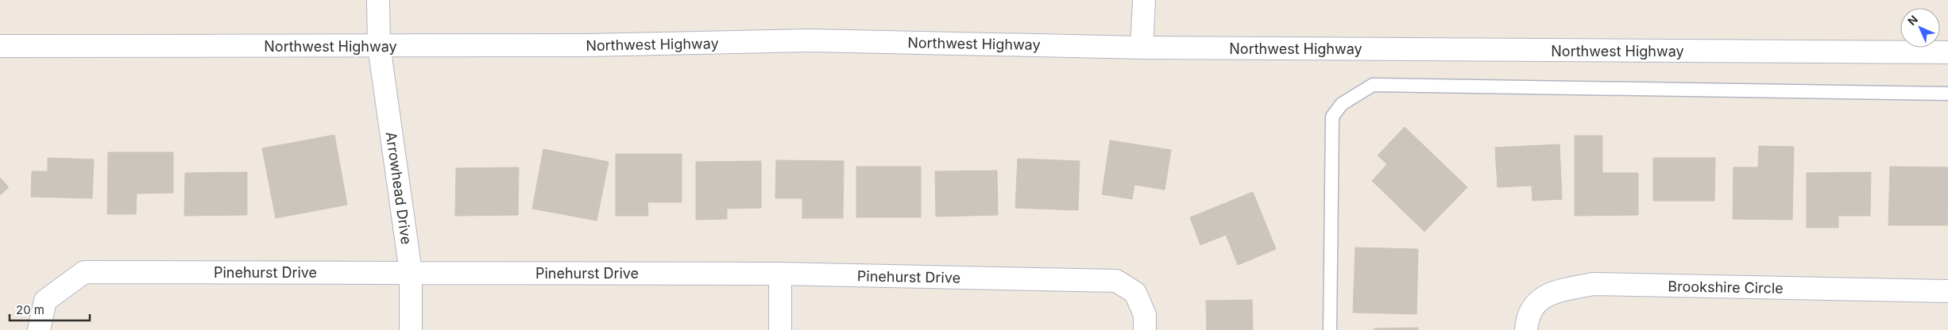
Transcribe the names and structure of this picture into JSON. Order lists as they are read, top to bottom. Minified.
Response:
{"streets":{"street":["Northwest Highway","Arrowhead Drive","Pinehurst Drive","Brookshire Circle"]},"crossings":[["Northwest Highway","Arrowhead Drive"],["Arrowhead Drive","Pinehurst Drive"]],"scale_bar":"20 m","north":"top left"}
